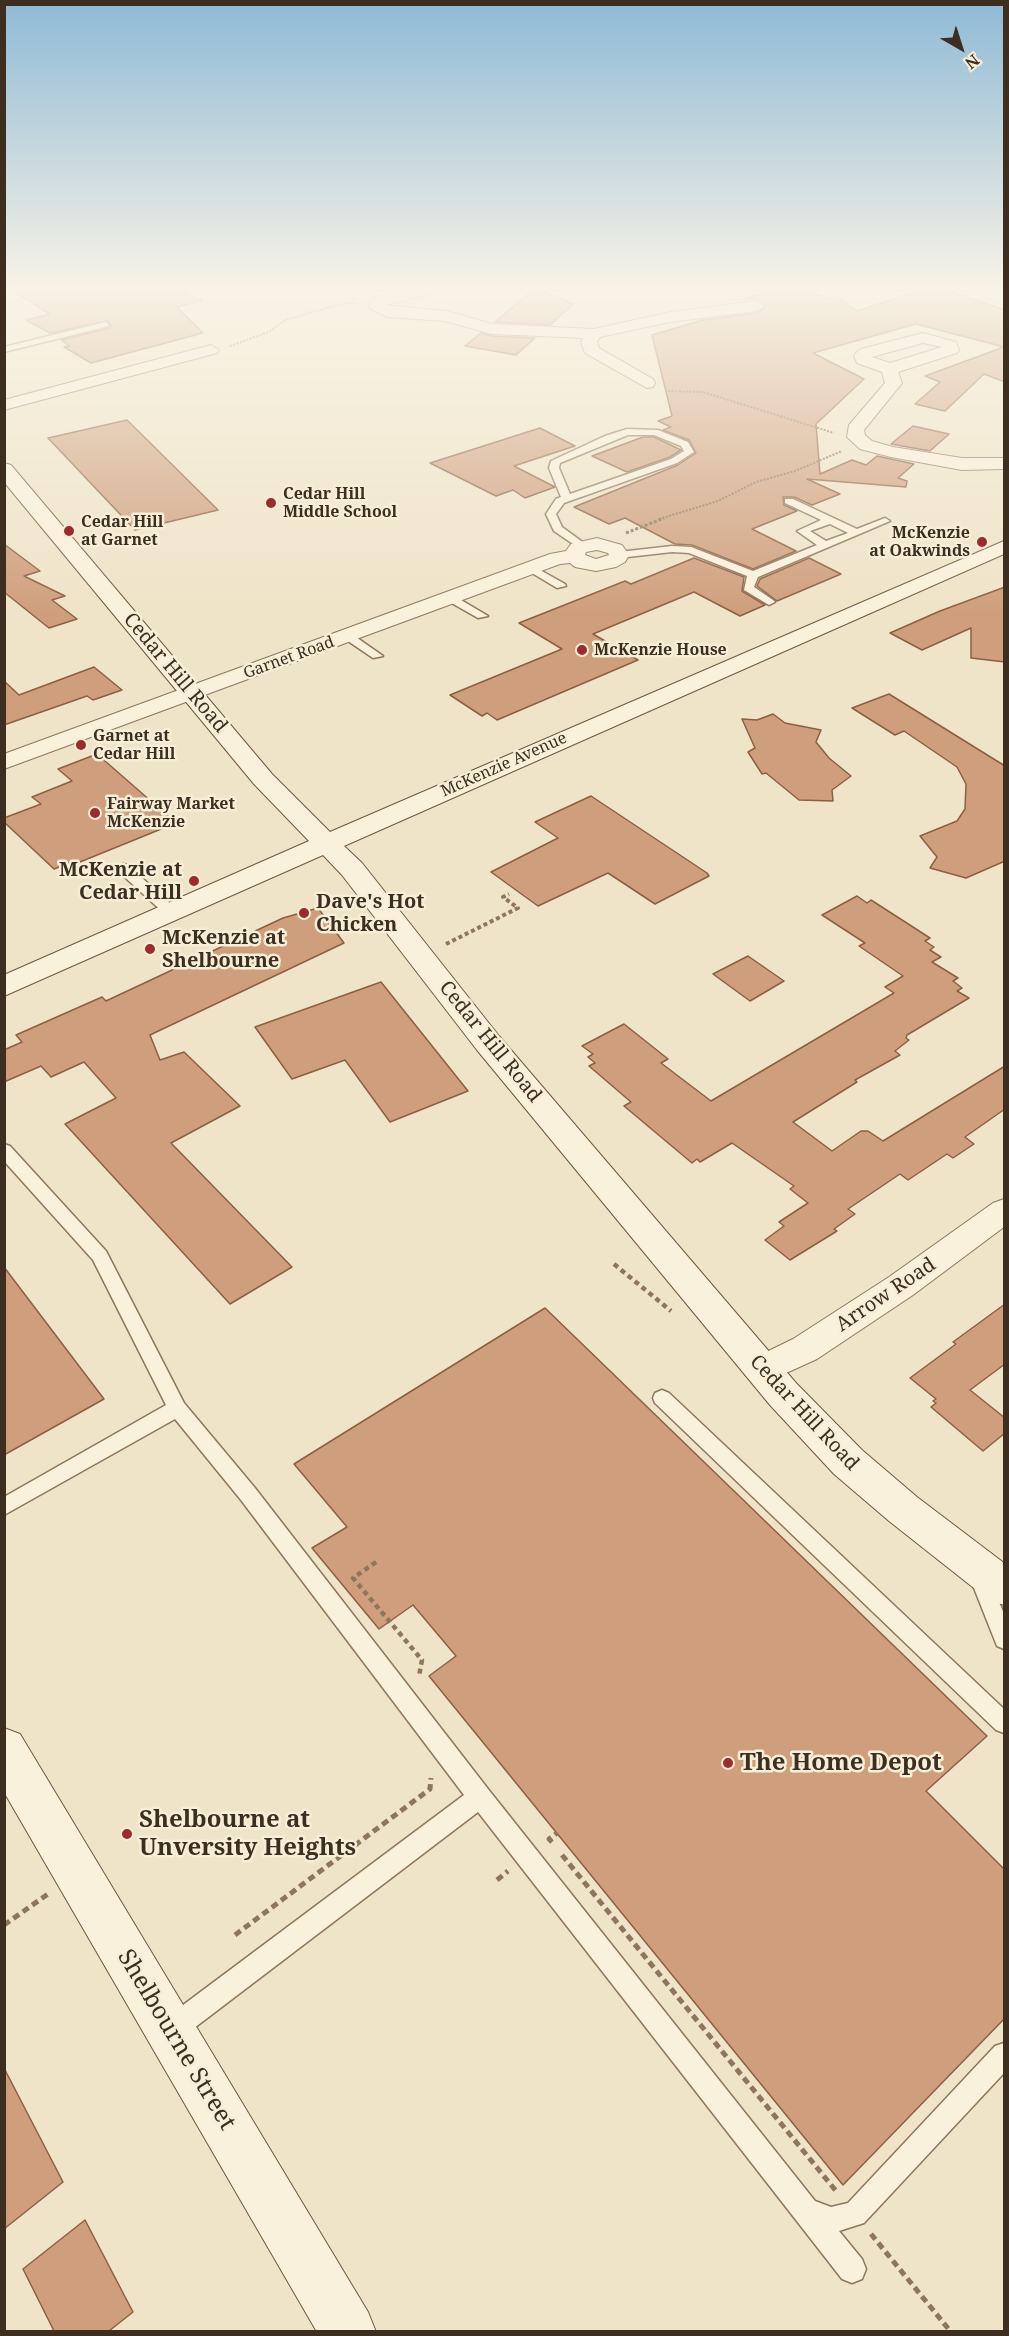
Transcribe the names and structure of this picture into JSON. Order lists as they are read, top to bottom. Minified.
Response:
{"streets":{"street":["Garnet Road","Cedar Hill Road","McKenzie Avenue","Arrow Road","Shelbourne Street"]},"crossings":[["Garnet Road","Cedar Hill Road"],["Cedar Hill Road","McKenzie Avenue"],["Cedar Hill Road","Arrow Road"]],"places":["Cedar Hill Middle School","Cedar Hill at Garnet","McKenzie at Oakwinds","McKenzie House","Garnet at Cedar Hill","Fairway Market McKenzie","McKenzie at Cedar Hill","Dave's Hot Chicken","McKenzie at Shelbourne","The Home Depot","Shelbourne at Unversity Heights"],"north":"bottom right"}
